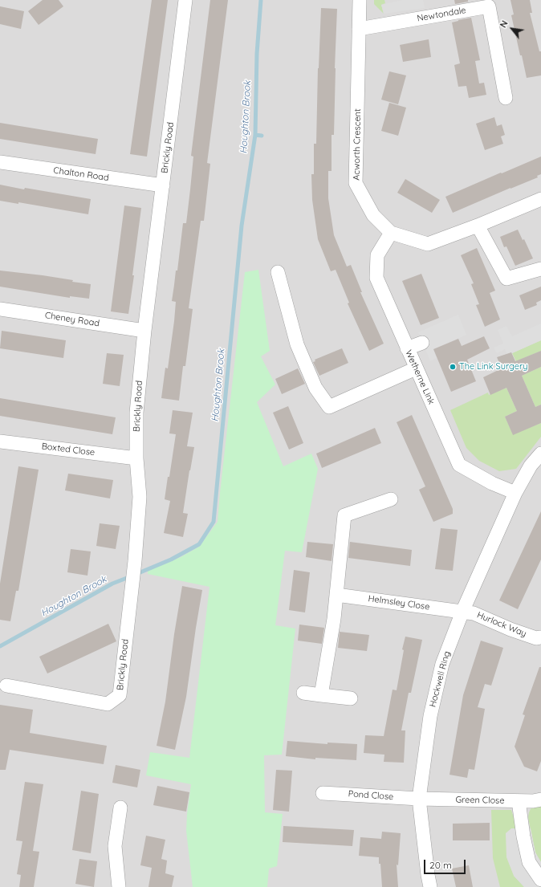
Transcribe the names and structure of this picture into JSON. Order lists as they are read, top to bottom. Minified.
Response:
{"streets":{"street":["Newtondale","Acworth Crescent","Brickly Road","Chalton Road","Cheney Road","Wetherne Link","Boxted Close","Helmsley Close","Hurlock Way","Hockwell Ring","Pond Close","Green Close"]},"crossings":[["Newtondale","Acworth Crescent"],["Acworth Crescent","Wetherne Link"],["Brickly Road","Chalton Road"],["Brickly Road","Cheney Road"],["Brickly Road","Boxted Close"],["Wetherne Link","Hockwell Ring"],["Helmsley Close","Hurlock Way"],["Helmsley Close","Hockwell Ring"],["Hurlock Way","Hockwell Ring"],["Hockwell Ring","Pond Close"],["Hockwell Ring","Green Close"],["Pond Close","Green Close"]],"water":["Houghton Brook"],"places":["The Link Surgery"],"scale_bar":"20 m","north":"top left"}
